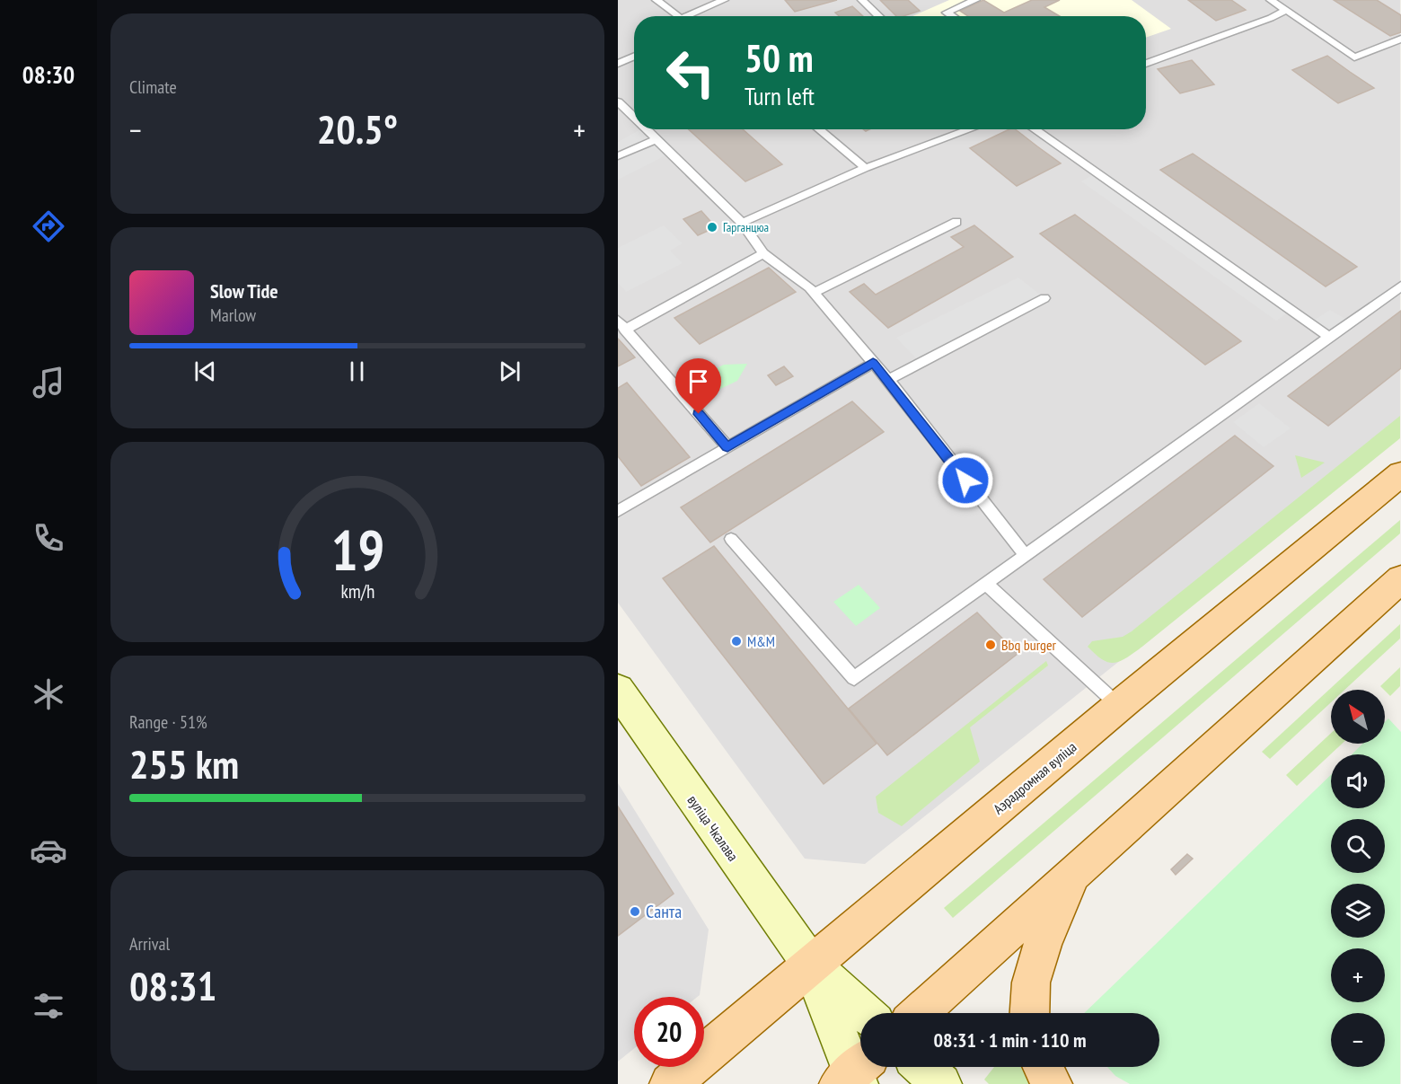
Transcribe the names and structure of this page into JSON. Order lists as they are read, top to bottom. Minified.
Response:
{"streets":{"main road":["Аэрадромная вуліца","вуліца Чкалава"]},"crossings":[["Аэрадромная вуліца","вуліца Чкалава"]],"places":["Гарганцюа","M&M","Bbq burger","Санта"],"north":"top left","page":{"tabs":"08:30","tile":["Climate",["Range · 51%","255 km"],["Arrival","08:31"]],"turn":["50 m","Turn left"],"heat":["−","20.5°","+"],"song":["Slow Tide","Marlow"],"map_buttons":["+","−"],"limit":"20","trip":"08:31 · 1 min · 110 m","gauge":["19","km/h"]}}
